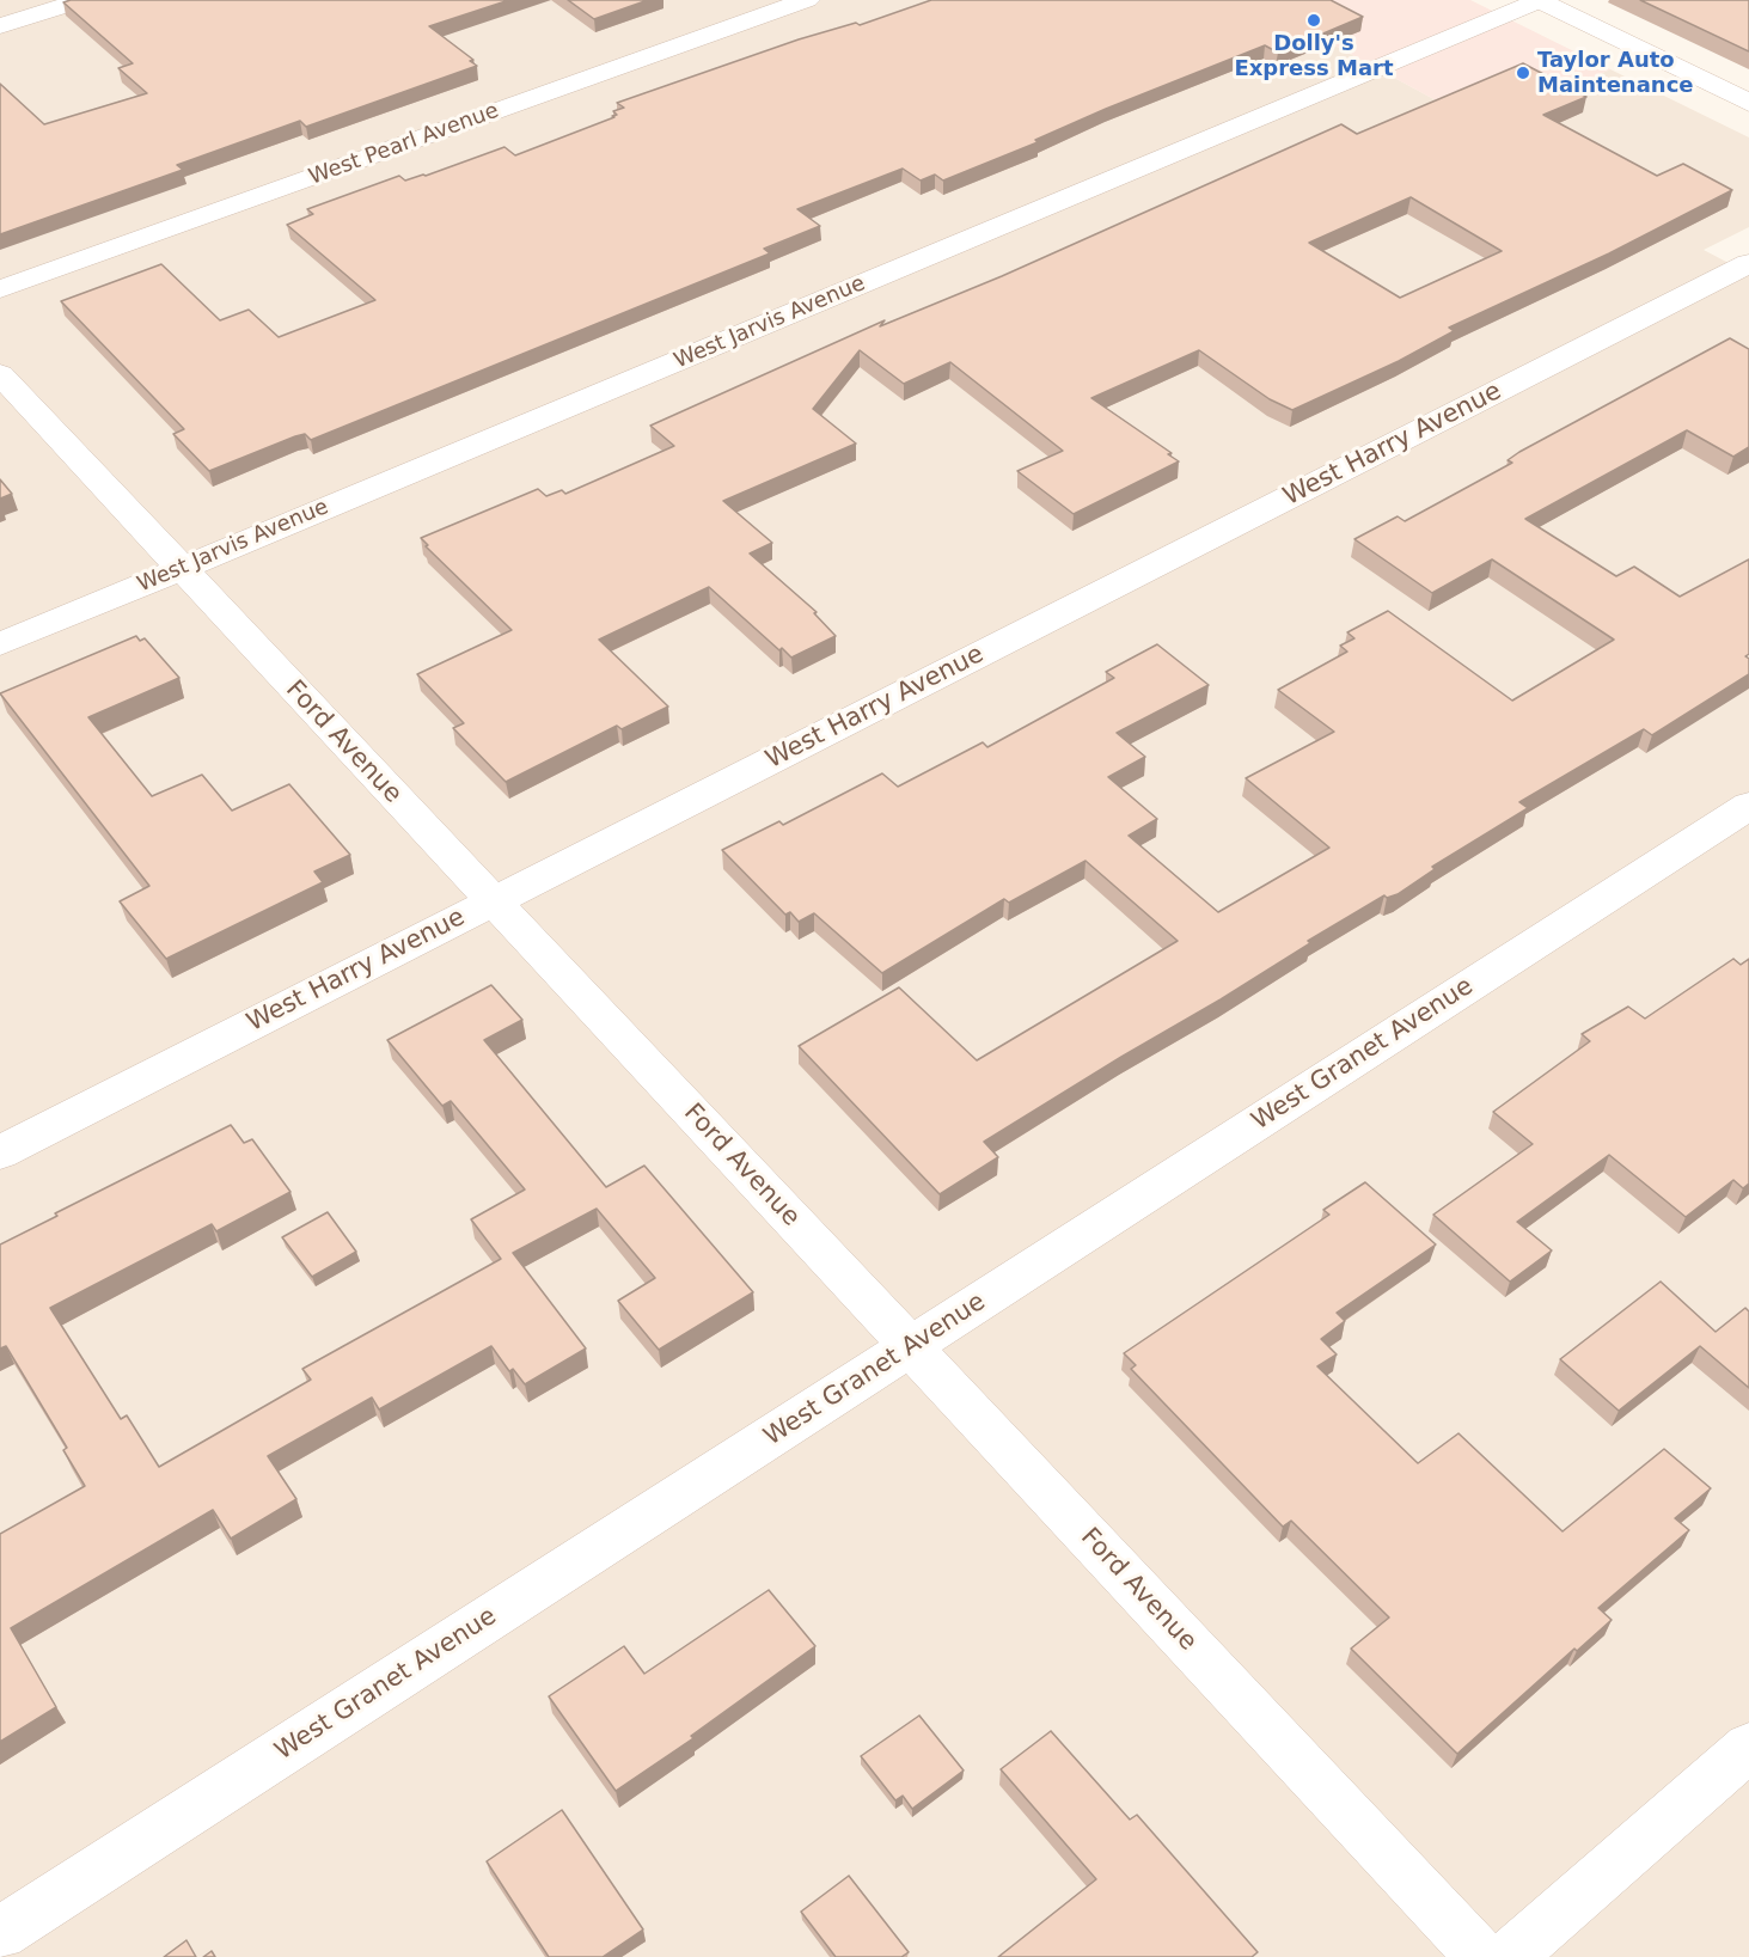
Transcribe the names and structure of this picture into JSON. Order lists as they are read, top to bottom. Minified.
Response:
{"streets":{"street":["West Pearl Avenue","West Jarvis Avenue","West Harry Avenue","Ford Avenue","West Granet Avenue"]},"crossings":[["West Jarvis Avenue","Ford Avenue"],["West Harry Avenue","Ford Avenue"],["Ford Avenue","West Granet Avenue"]],"places":["Dolly's Express Mart","Taylor Auto Maintenance"]}
